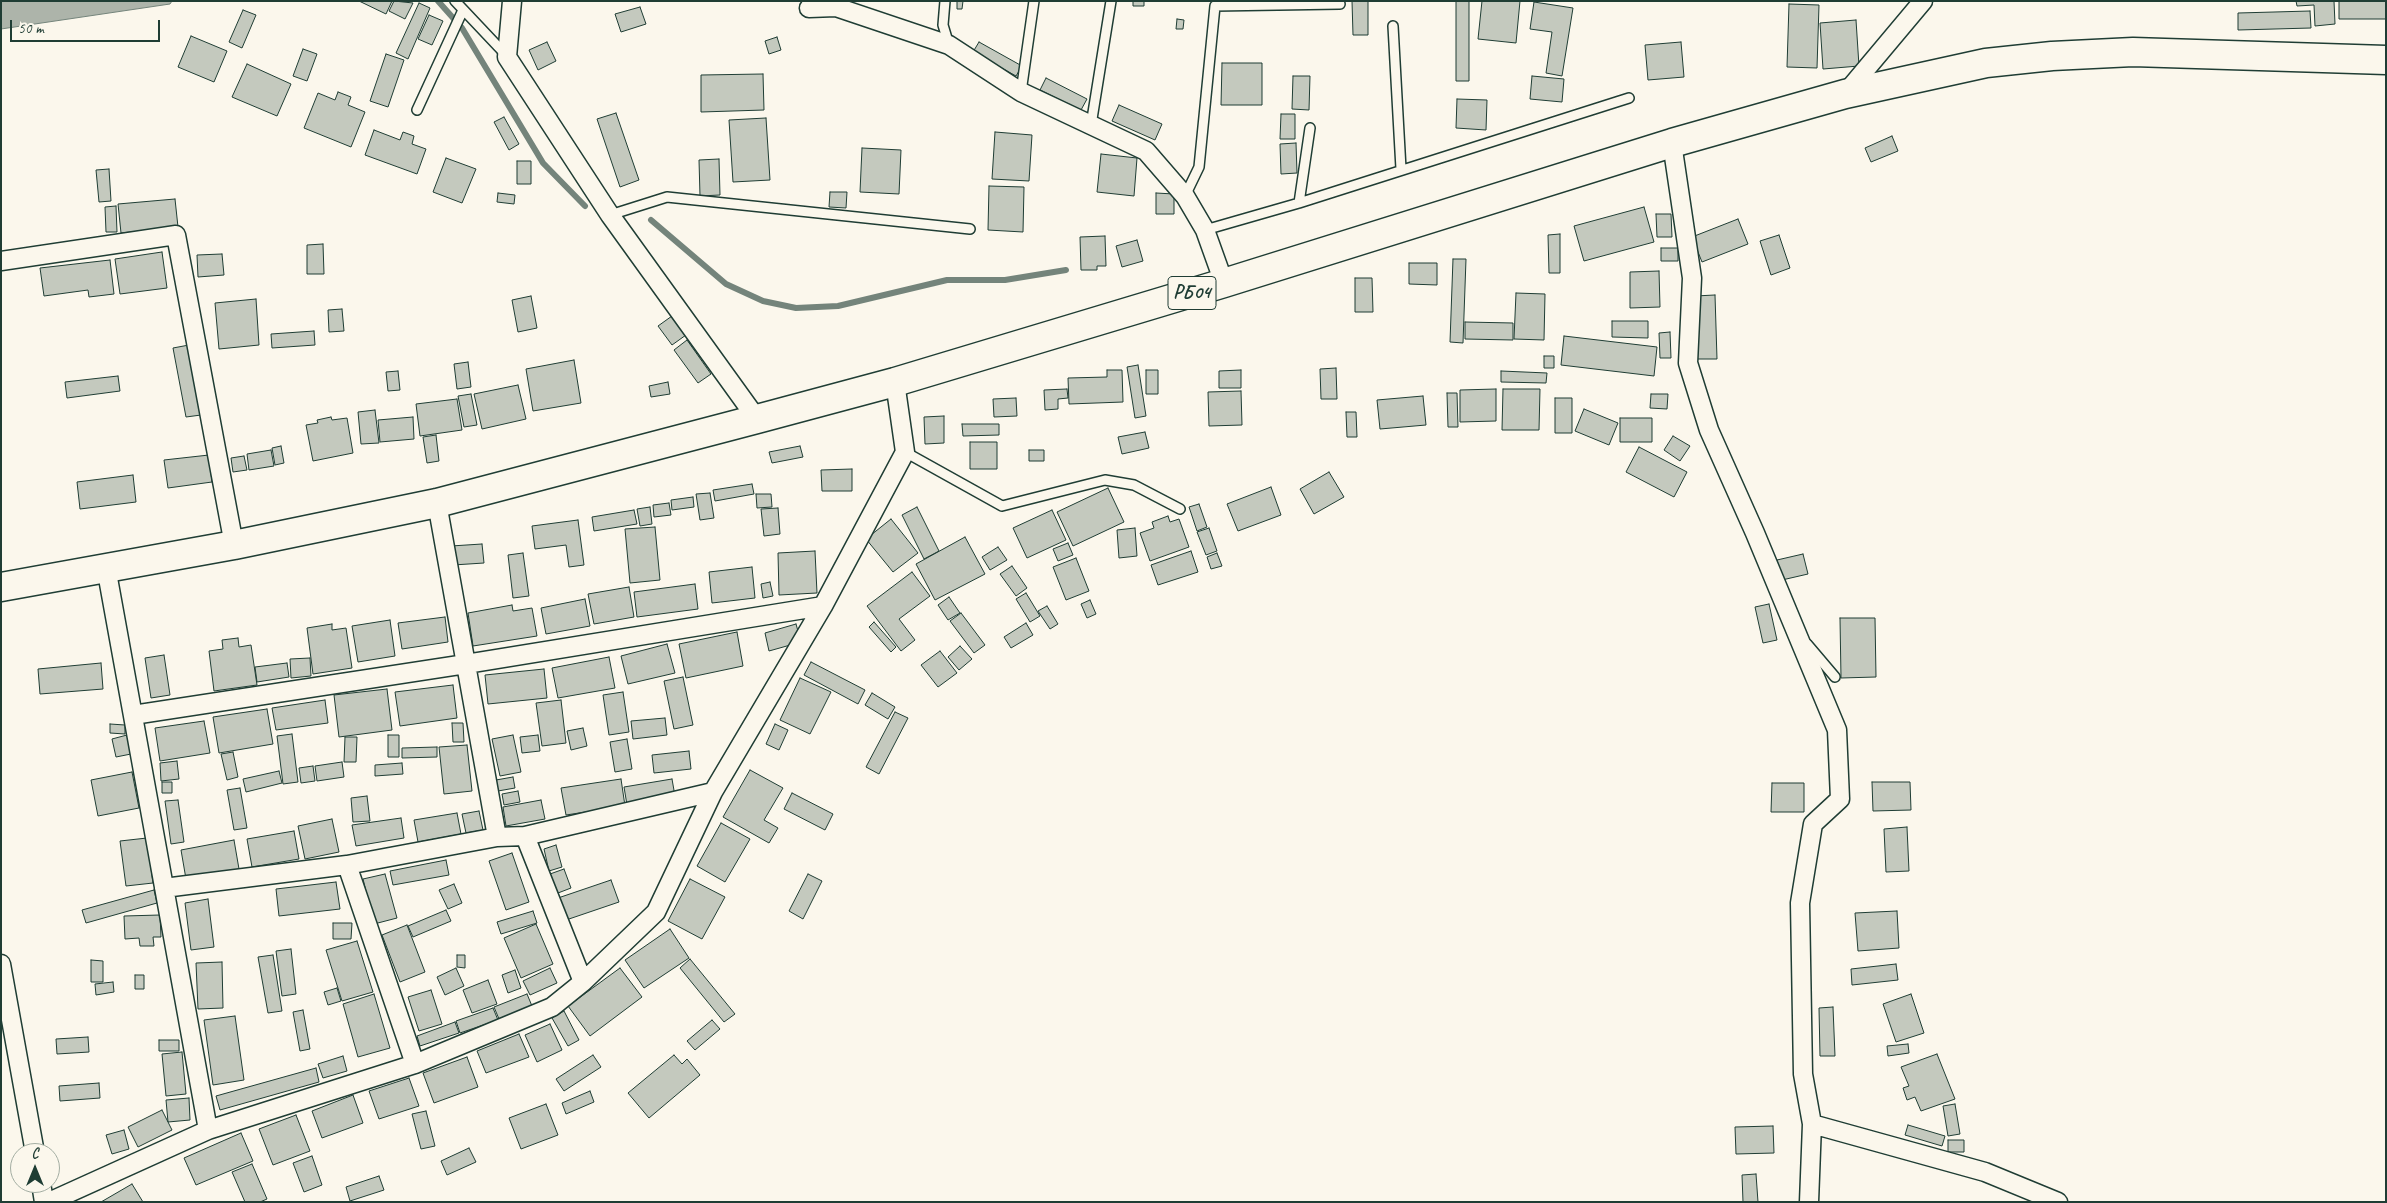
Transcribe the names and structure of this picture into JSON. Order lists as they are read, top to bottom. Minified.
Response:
{"streets":{"main road":["РБ04"]},"scale_bar":"50 m","north":"top"}
